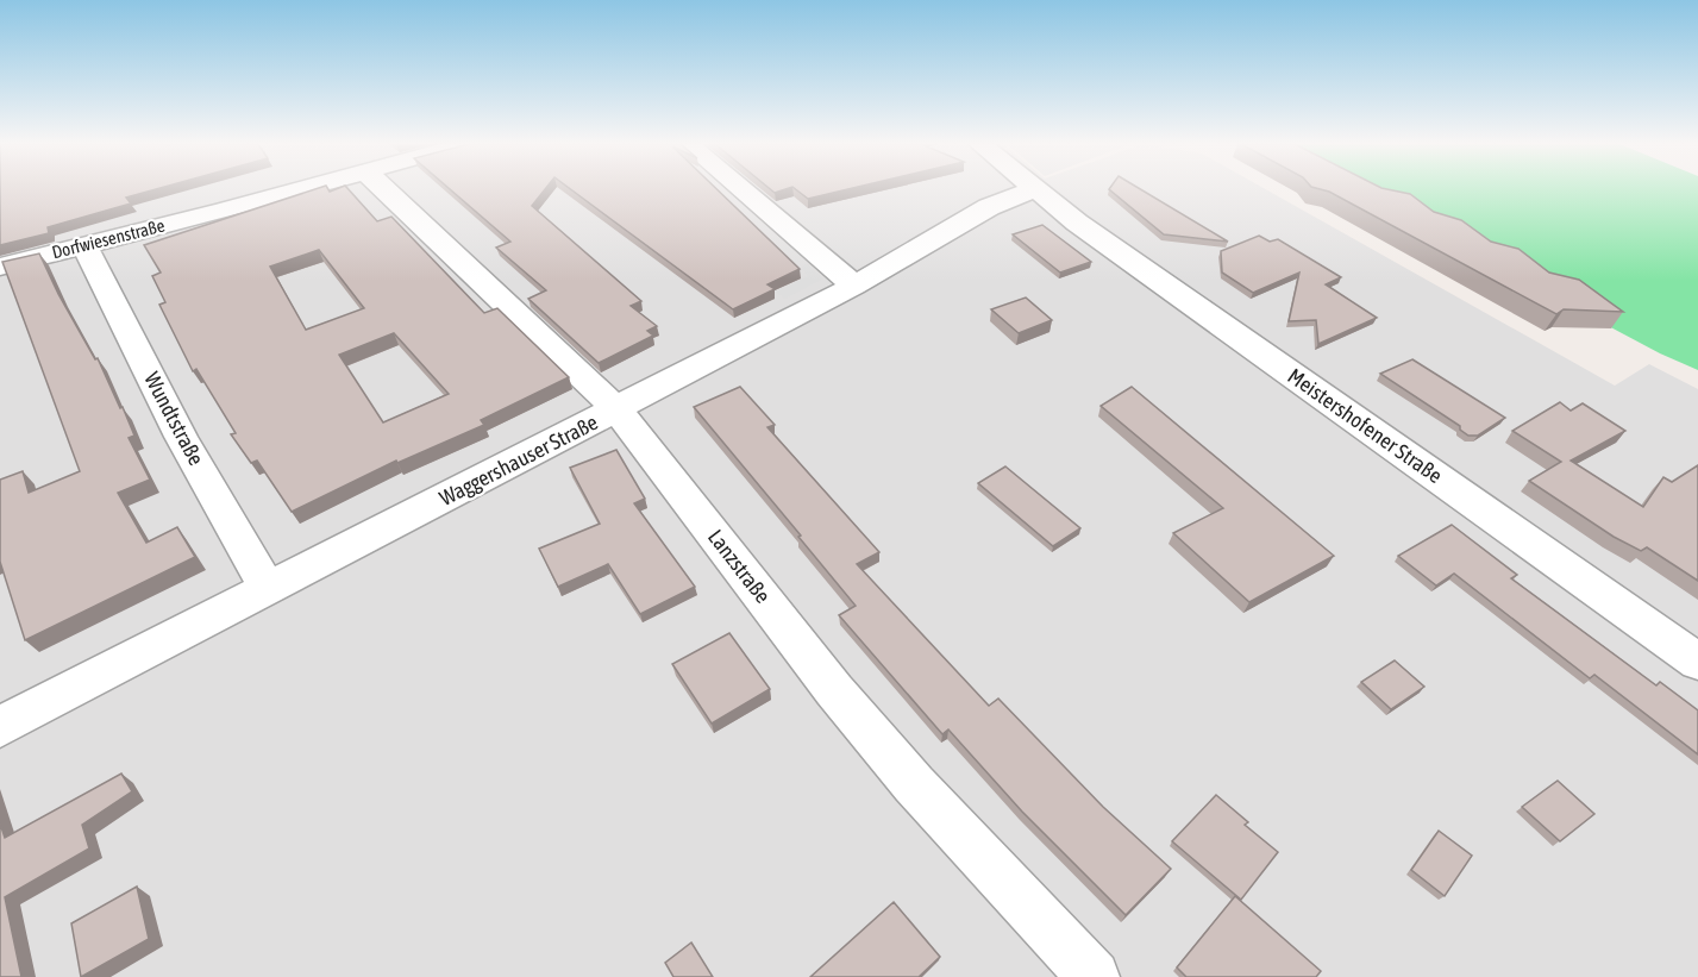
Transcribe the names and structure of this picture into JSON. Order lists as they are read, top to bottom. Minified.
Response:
{"streets":{"street":["Dorfwiesenstraße","Wundtstraße","Meistershofener Straße","Waggershauser Straße","Lanzstraße"]},"crossings":[["Dorfwiesenstraße","Wundtstraße"],["Wundtstraße","Waggershauser Straße"],["Meistershofener Straße","Waggershauser Straße"],["Waggershauser Straße","Lanzstraße"]]}
